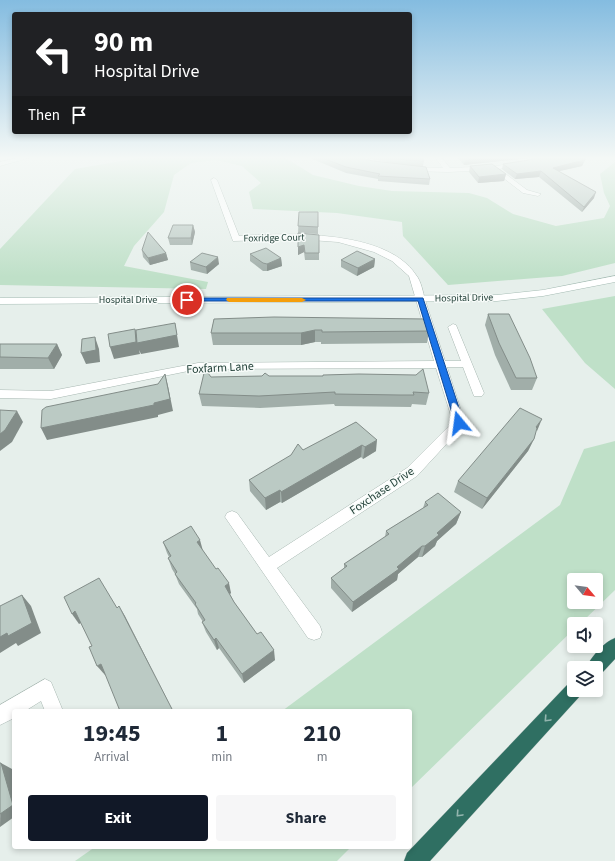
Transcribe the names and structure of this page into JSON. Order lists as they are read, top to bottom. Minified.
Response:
{"streets":{"street":["Foxridge Court","Hospital Drive","Foxfarm Lane","Foxchase Drive"]},"crossings":[["Foxridge Court","Hospital Drive"],["Foxridge Court","Foxchase Drive"],["Hospital Drive","Foxchase Drive"],["Foxfarm Lane","Foxchase Drive"]],"north":"bottom right","page":{"turn":["90 m","Hospital Drive"],"then":"Then","eta":["19:45","Arrival","1","min","210","m"],"buttons":["Exit","Share"]}}
